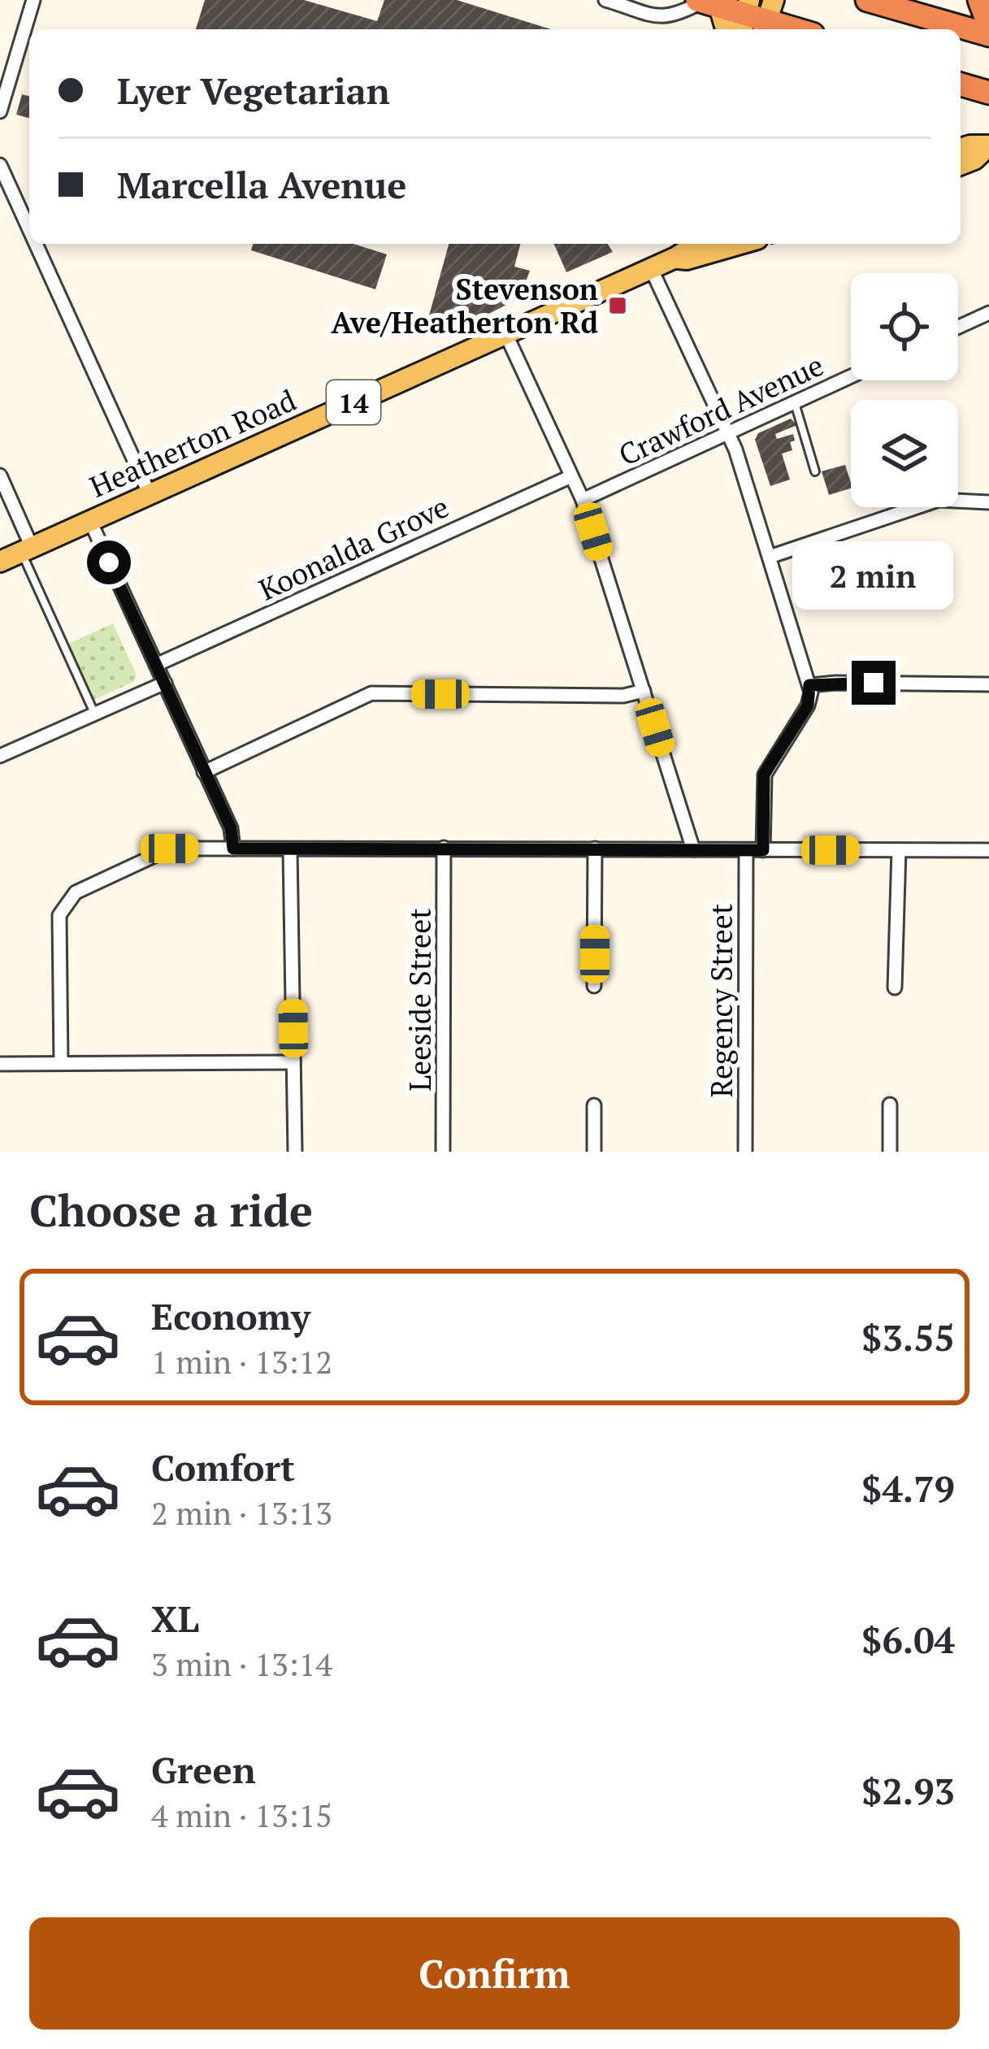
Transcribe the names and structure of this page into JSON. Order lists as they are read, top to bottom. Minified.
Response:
{"streets":{"main road":["14","Heatherton Road"],"street":["Crawford Avenue","Koonalda Grove","Leeside Street","Regency Street"]},"places":{"transit":["Stevenson Ave/Heatherton Rd"]},"page":{"banner":["Lyer Vegetarian","Marcella Avenue"],"bubble":"2 min","heading":"Choose a ride","list":[{"name":"Economy","note":"1 min · 13:12","value":"$3.55"},{"name":"Comfort","note":"2 min · 13:13","value":"$4.79"},{"name":"XL","note":"3 min · 13:14","value":"$6.04"},{"name":"Green","note":"4 min · 13:15","value":"$2.93"}],"buttons":"Confirm"}}
